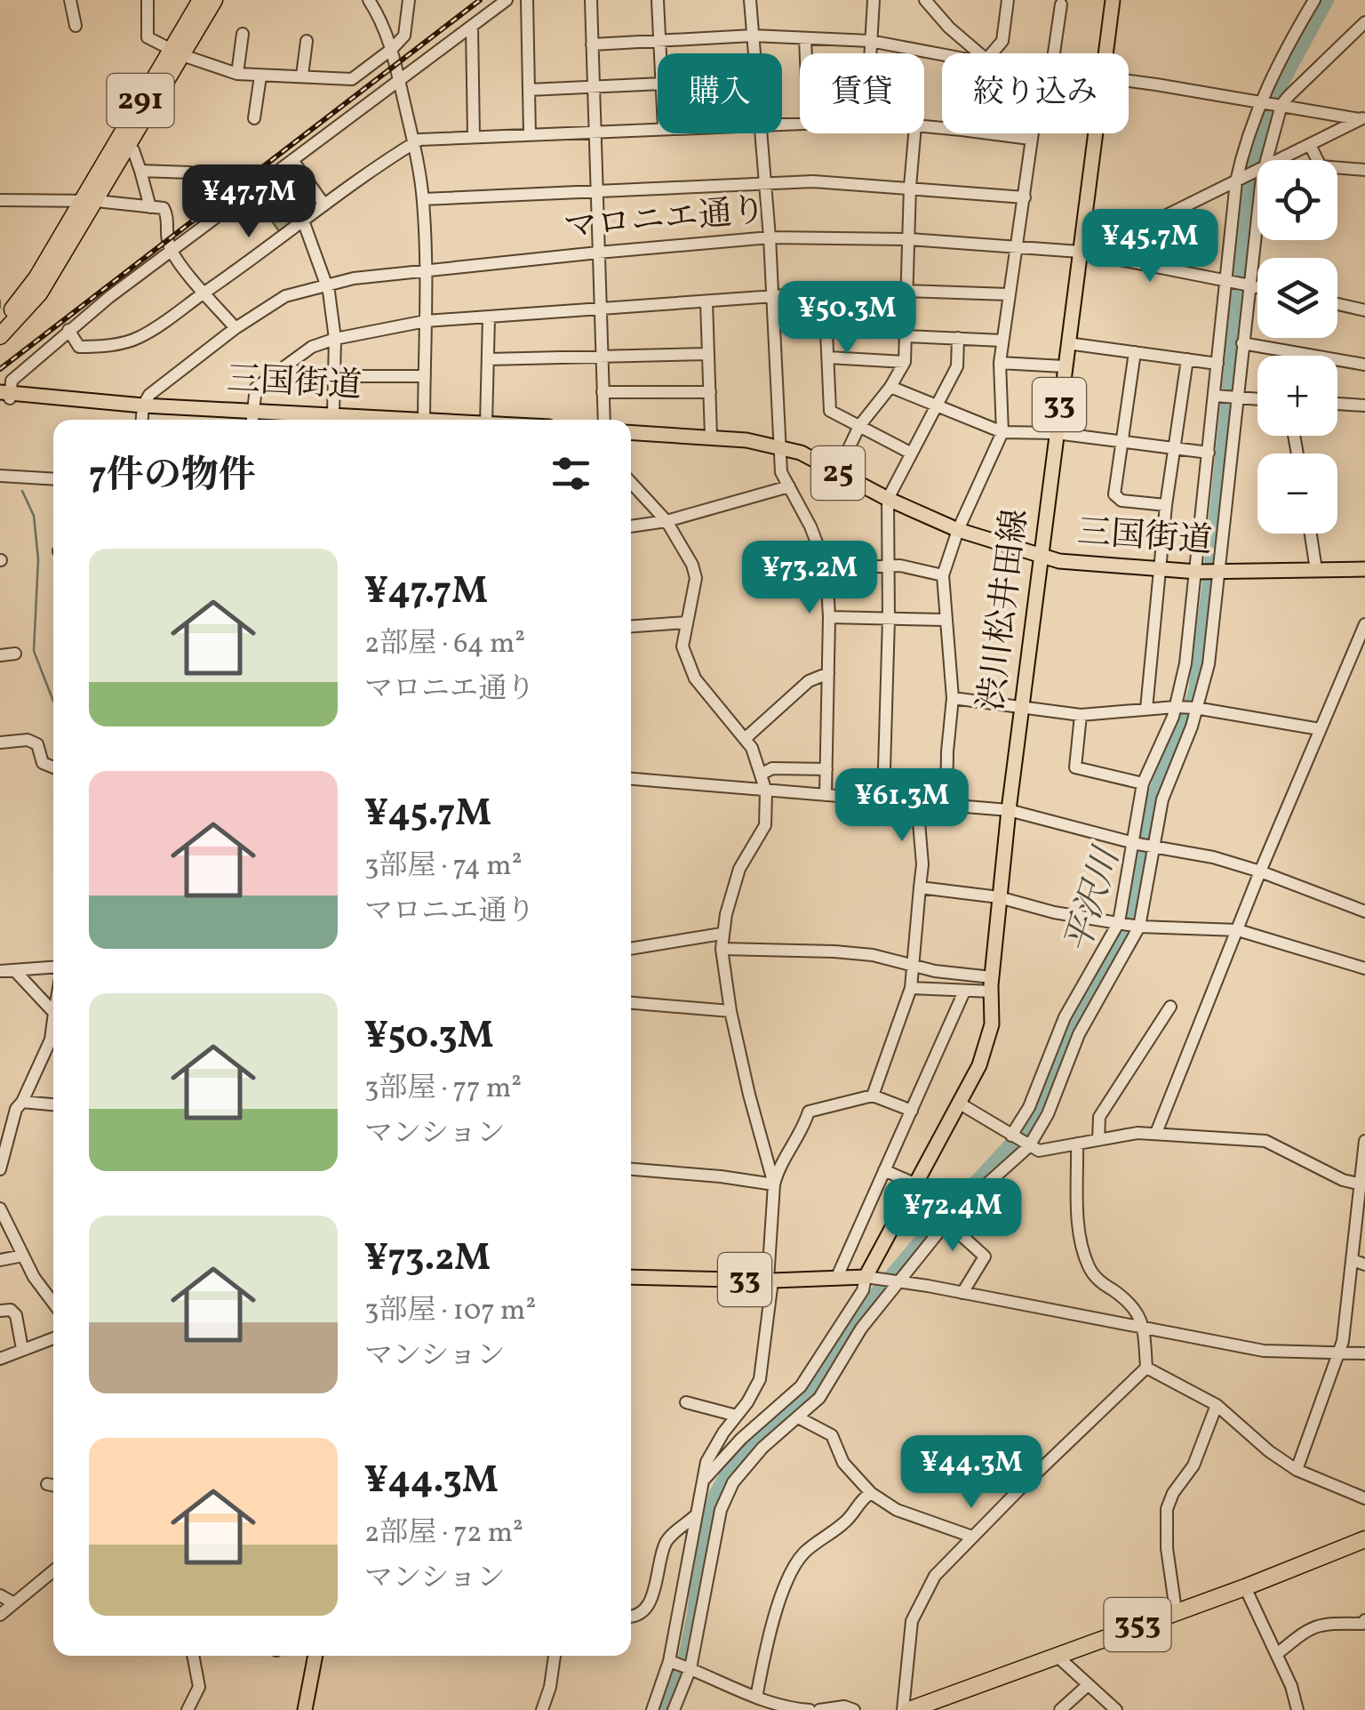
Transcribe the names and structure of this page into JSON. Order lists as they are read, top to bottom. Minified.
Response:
{"streets":{"highway":["291","353"],"main road":["三国街道","33","25","渋川松井田線"],"street":["マロニエ通り"]},"crossings":[["マロニエ通り","三国街道"],["マロニエ通り","渋川松井田線"],["三国街道","渋川松井田線"],["33","渋川松井田線"]],"water":["平沢川"],"page":{"chip":["購入","賃貸","絞り込み"],"map_buttons":["+","−"],"price":["¥47.7M","¥45.7M","¥50.3M","¥73.2M","¥61.3M","¥72.4M","¥44.3M"],"heading":"7件の物件","list":[{"name":"¥47.7M","note":"2部屋 · 64 m² · マロニエ通り"},{"name":"¥45.7M","note":"3部屋 · 74 m² · マロニエ通り"},{"name":"¥50.3M","note":"3部屋 · 77 m² · マンション"},{"name":"¥73.2M","note":"3部屋 · 107 m² · マンション"},{"name":"¥44.3M","note":"2部屋 · 72 m² · マンション"}]}}
